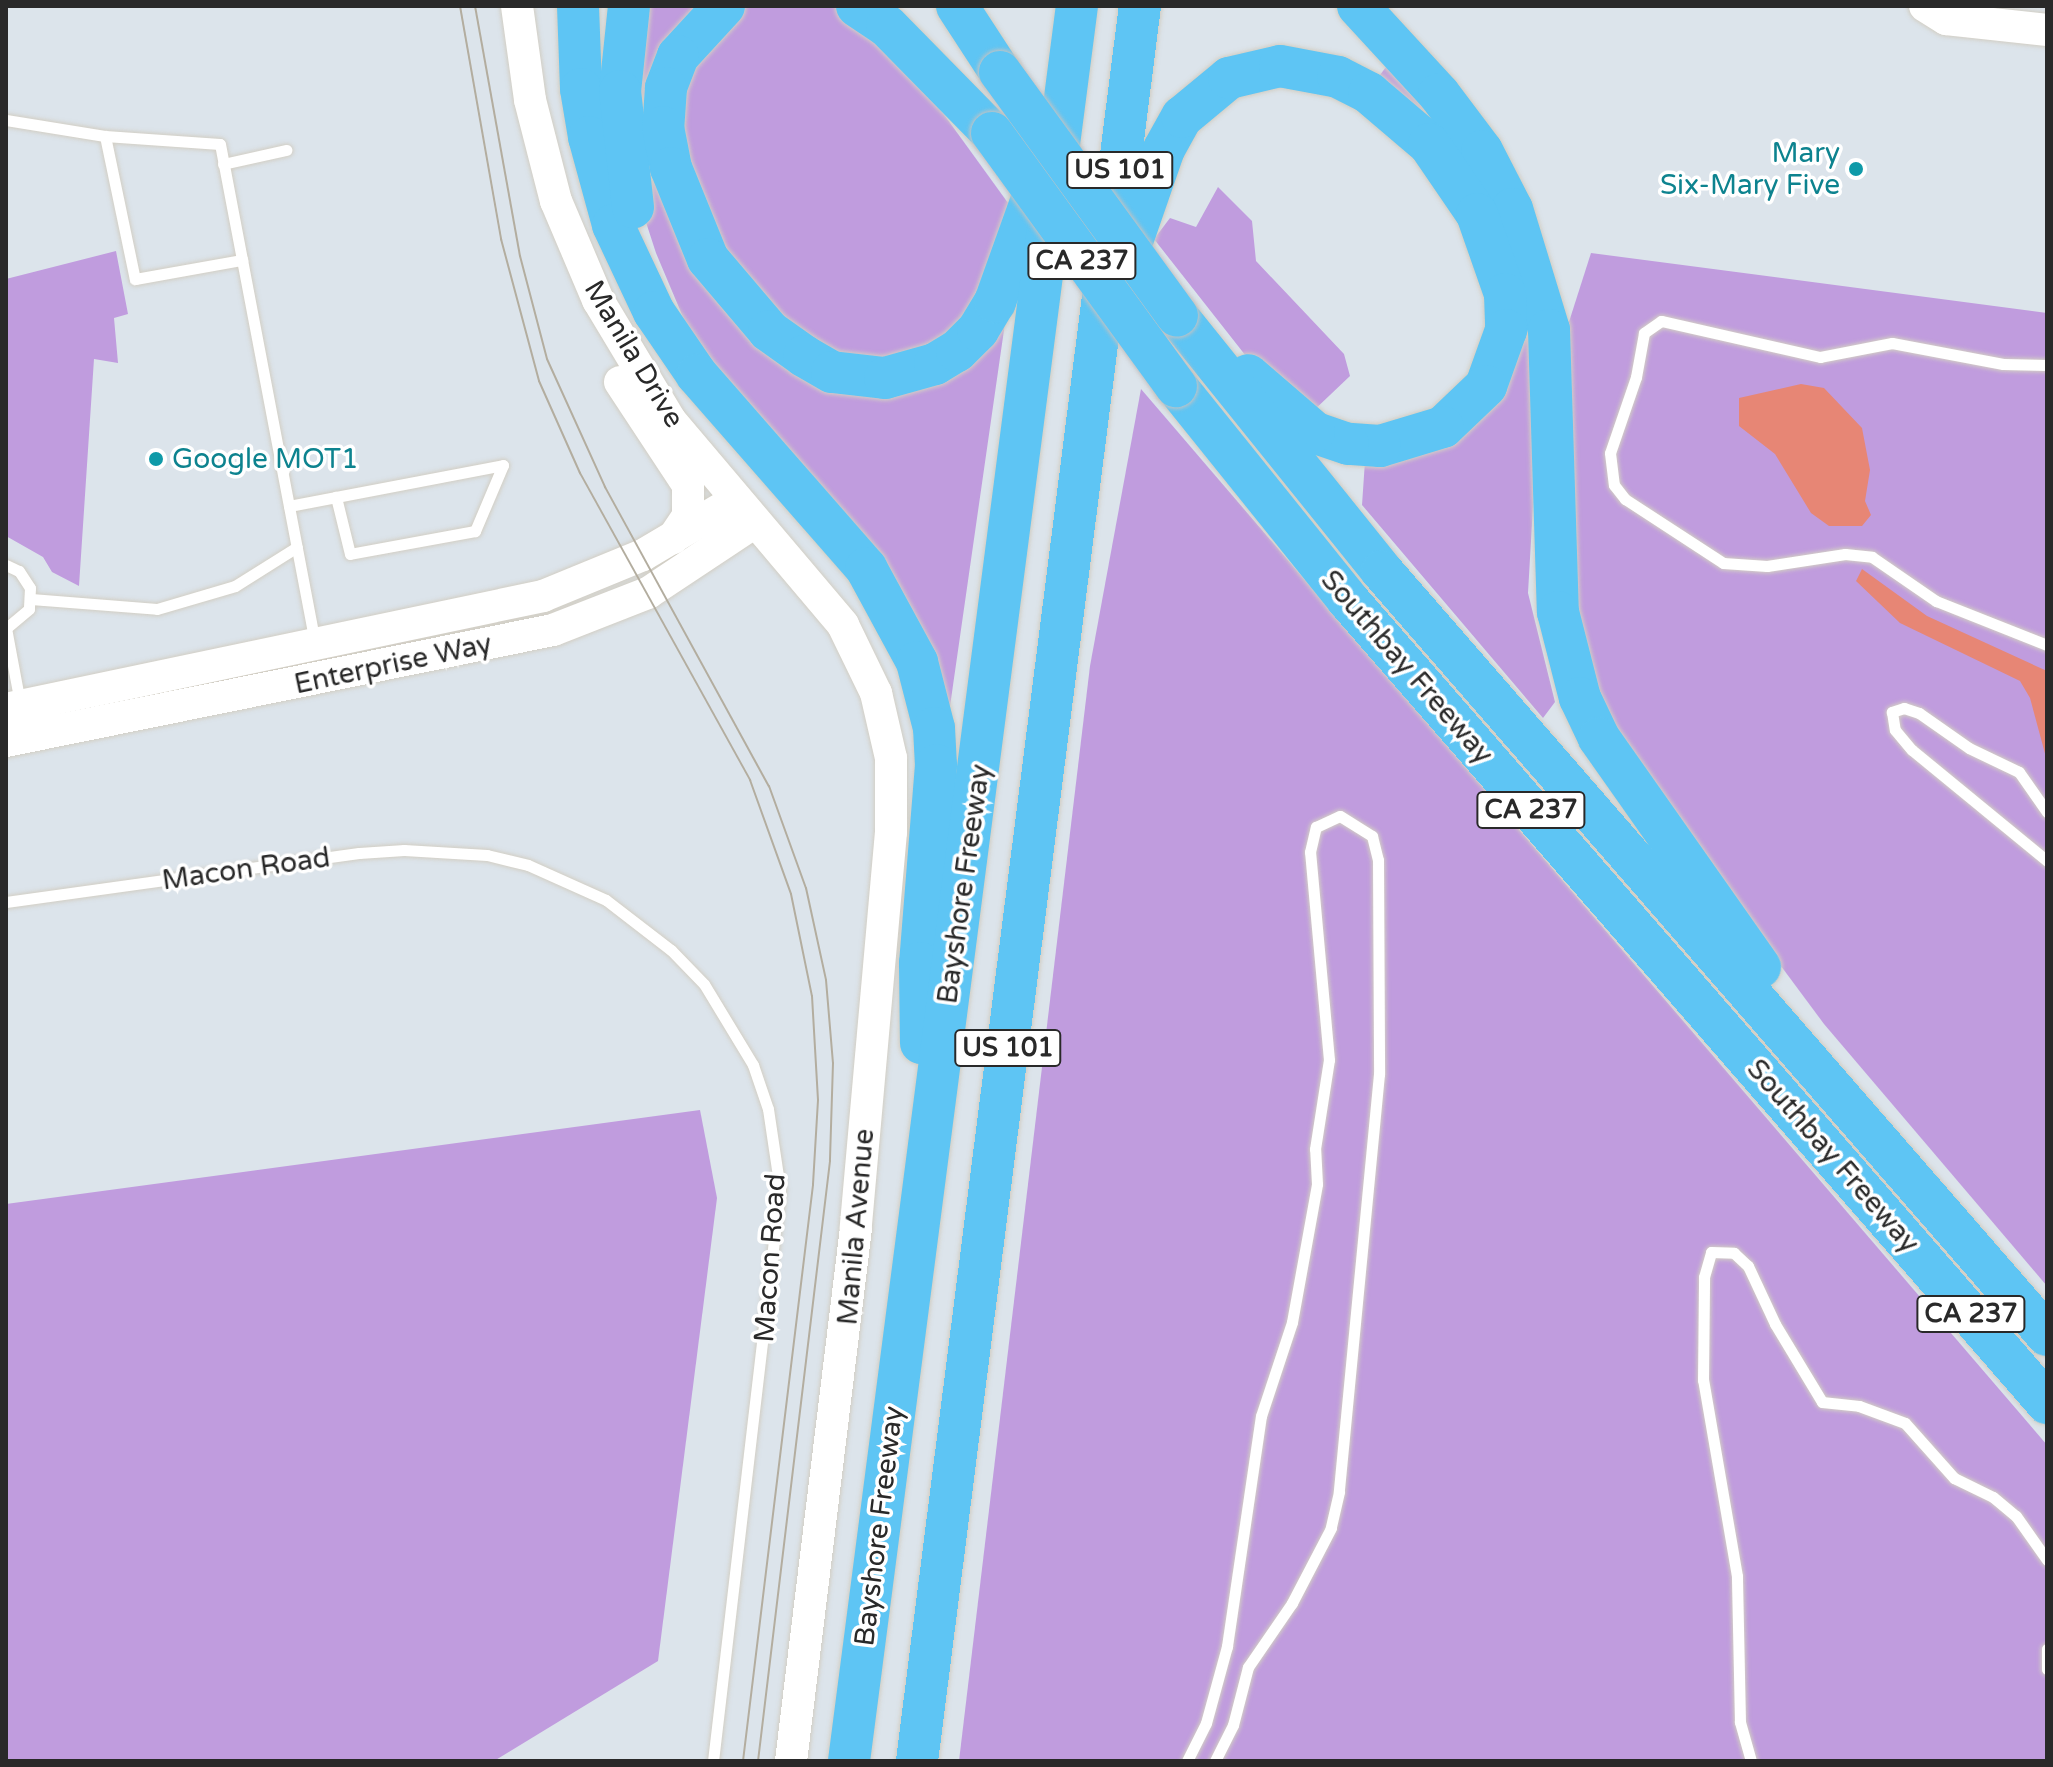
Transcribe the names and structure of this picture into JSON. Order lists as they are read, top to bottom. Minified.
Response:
{"streets":{"highway":["US 101","CA 237","Southbay Freeway","Bayshore Freeway"],"street":["Manila Drive","Enterprise Way","Manila Avenue"],"lane":["Macon Road"]},"crossings":[["Manila Drive","Enterprise Way"],["Manila Drive","Manila Avenue"]],"places":["Mary Six-Mary Five","Google MOT1"]}
